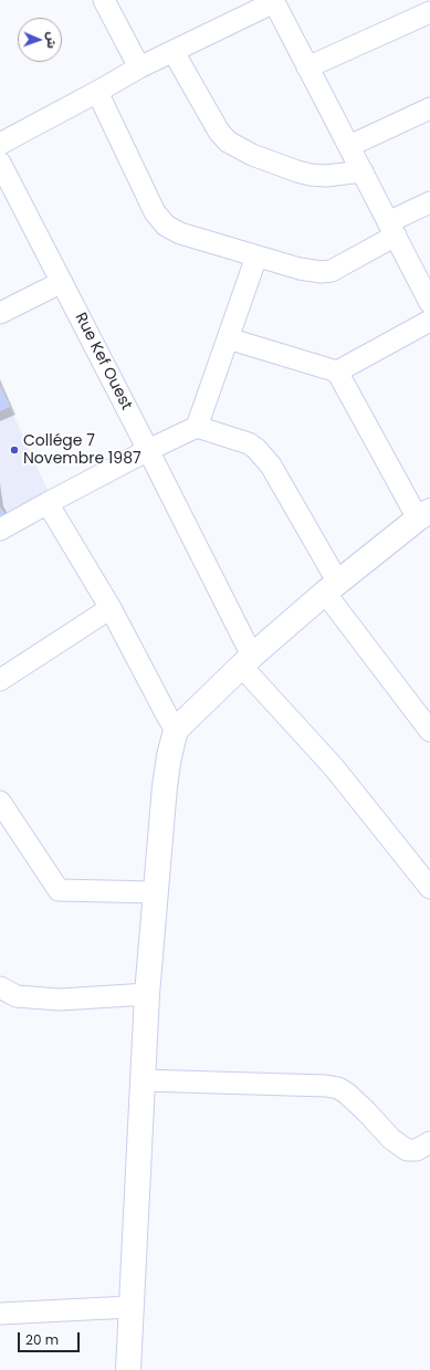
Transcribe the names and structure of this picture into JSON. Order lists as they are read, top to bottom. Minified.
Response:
{"streets":{"street":["Rue Kef Ouest"]},"places":["Collége 7 Novembre 1987"],"scale_bar":"20 m","north":"right"}
